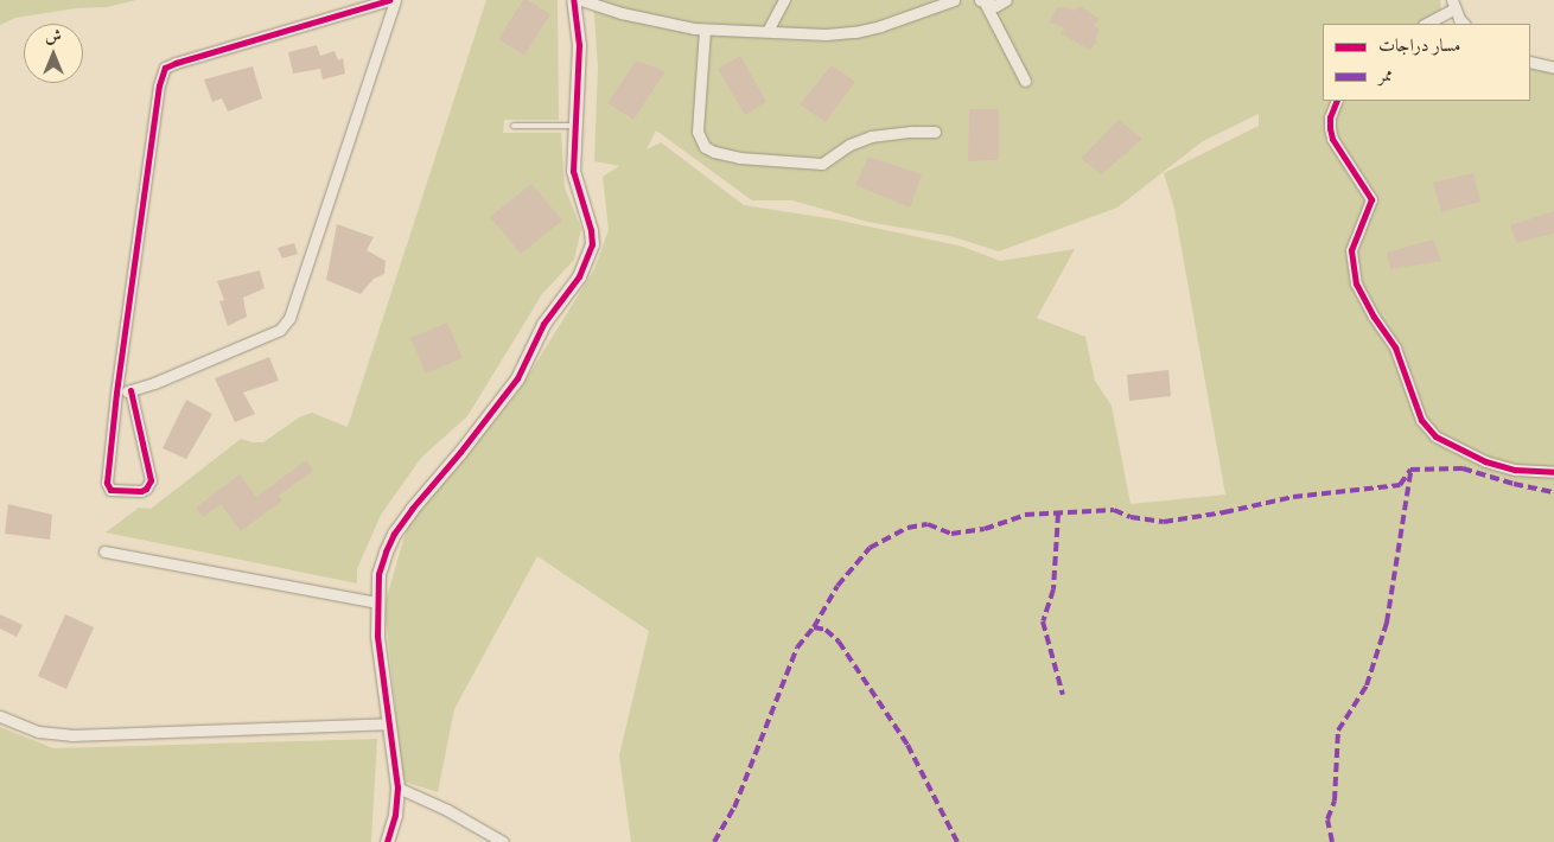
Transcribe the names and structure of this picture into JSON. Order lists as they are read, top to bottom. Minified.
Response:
{"legend":["مسار دراجات","ممر"],"north":"top"}
